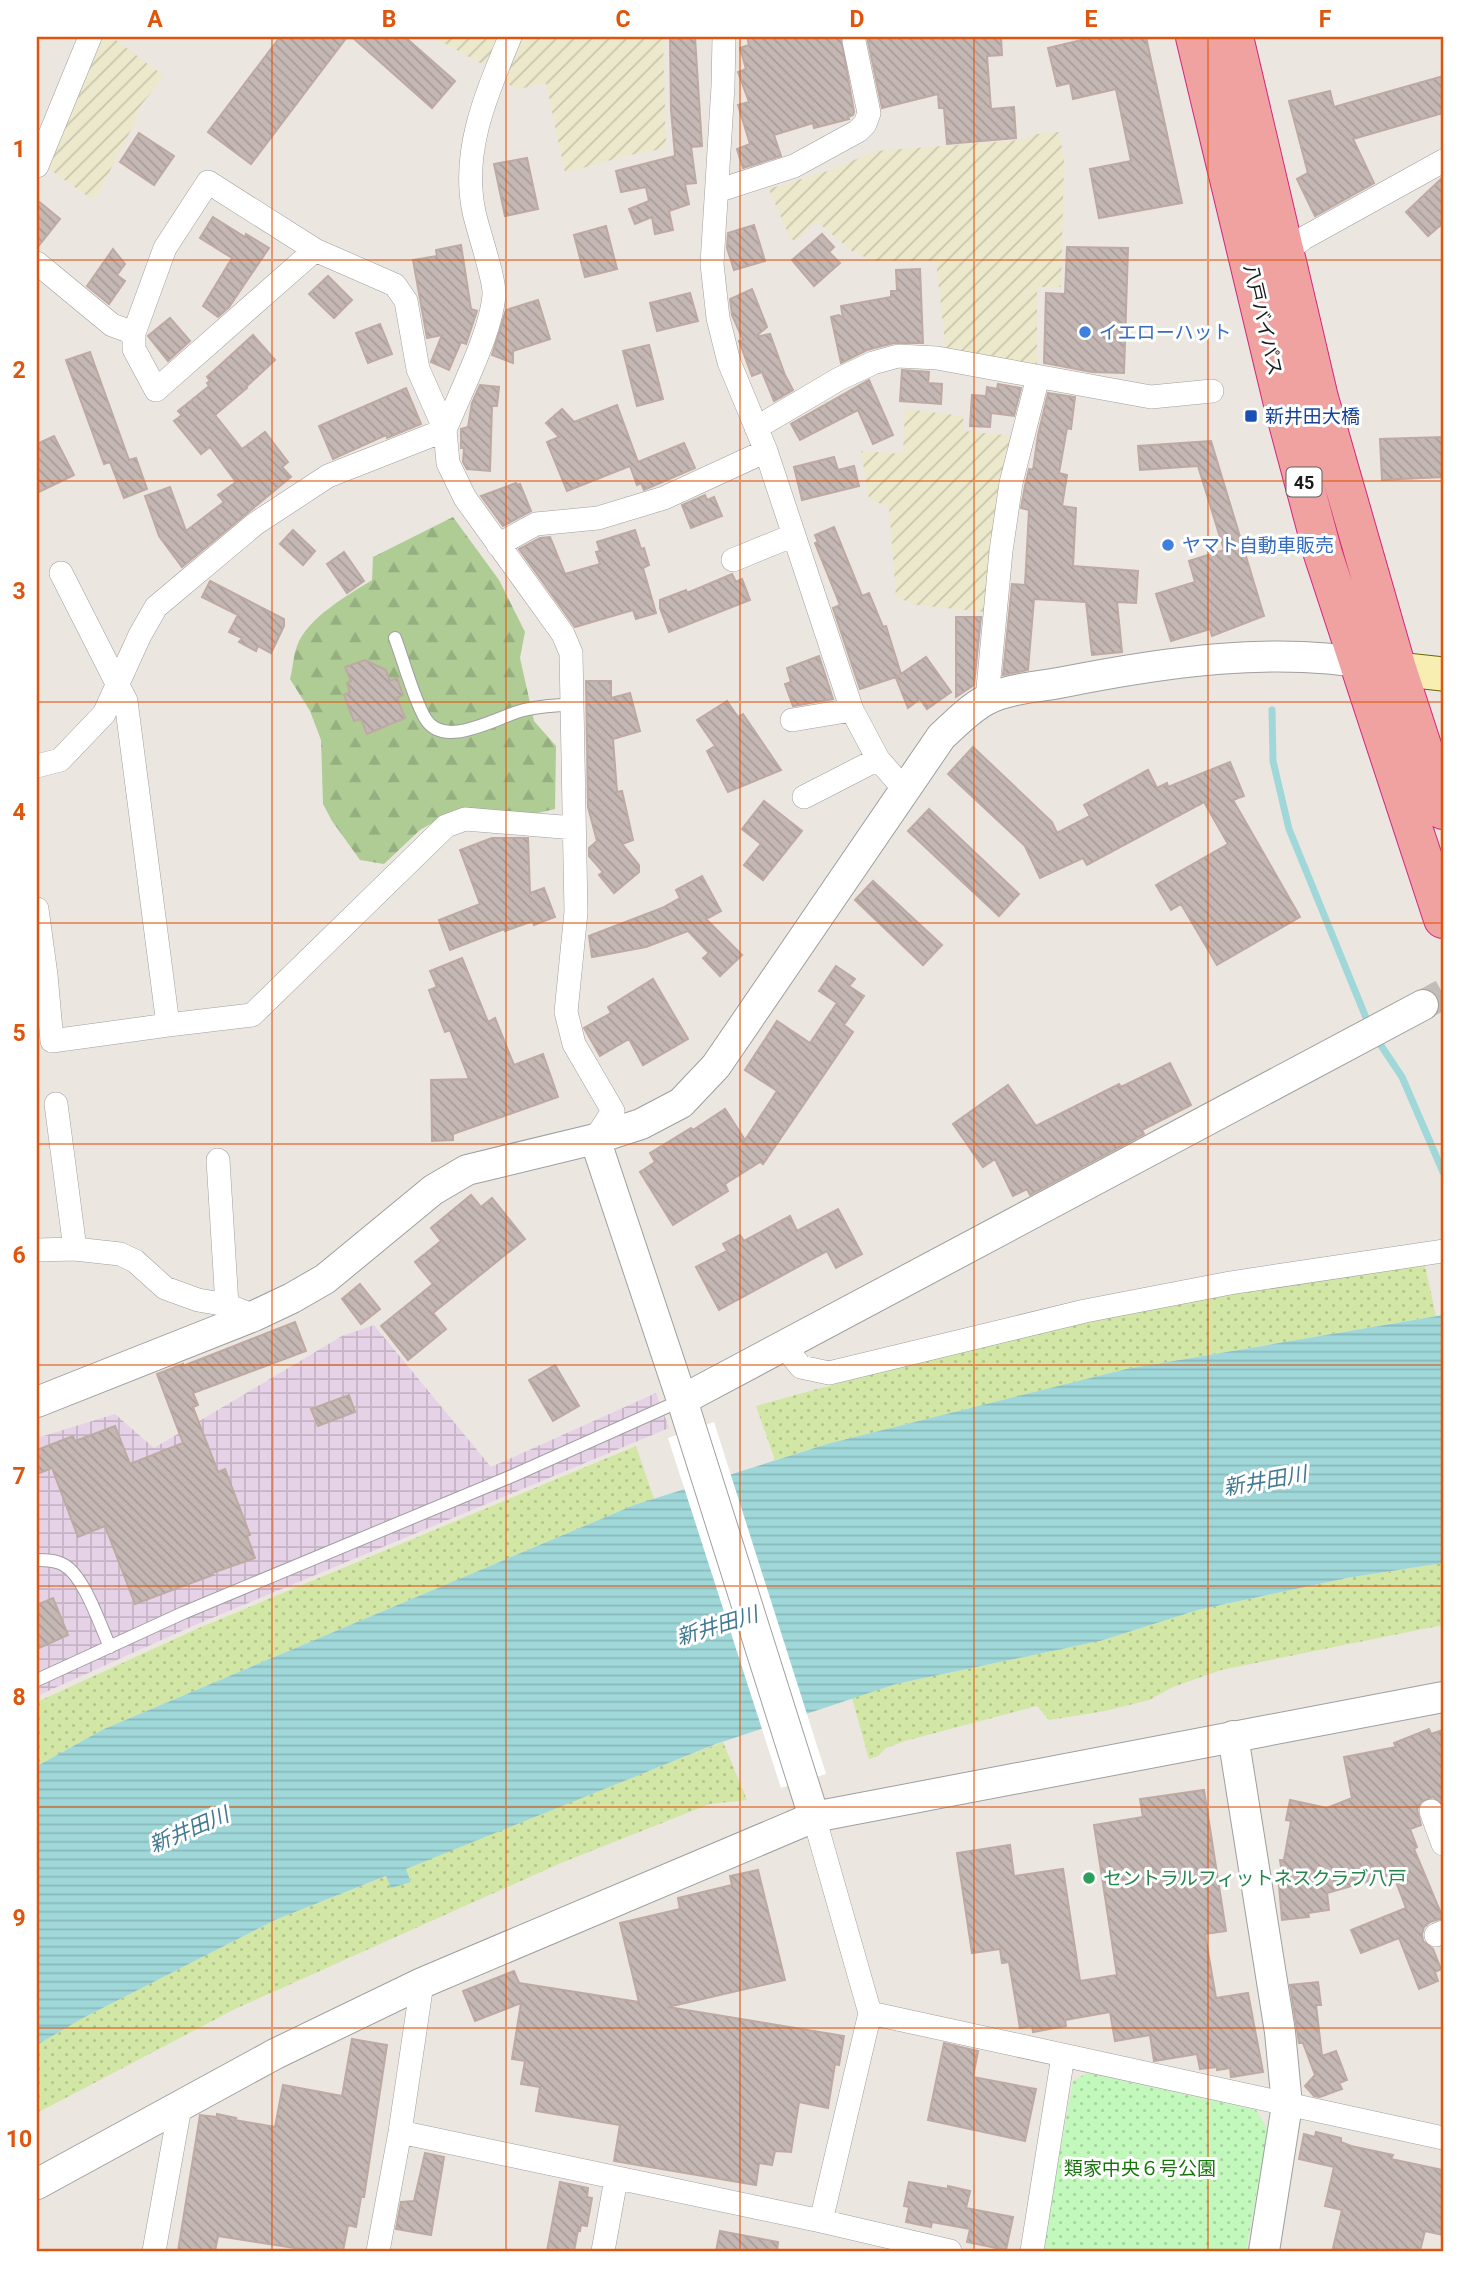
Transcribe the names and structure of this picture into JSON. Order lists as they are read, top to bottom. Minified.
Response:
{"streets":{"highway":["八戸バイパス","45"]},"water":["新井田川"],"parks":["類家中央６号公園"],"places":{"other":["イエローハット","ヤマト自動車販売","セントラルフィットネスクラブ八戸"],"transit":["新井田大橋"]},"grid":{"columns":["A","B","C","D","E","F"],"rows":["1","2","3","4","5","6","7","8","9","10"]}}
